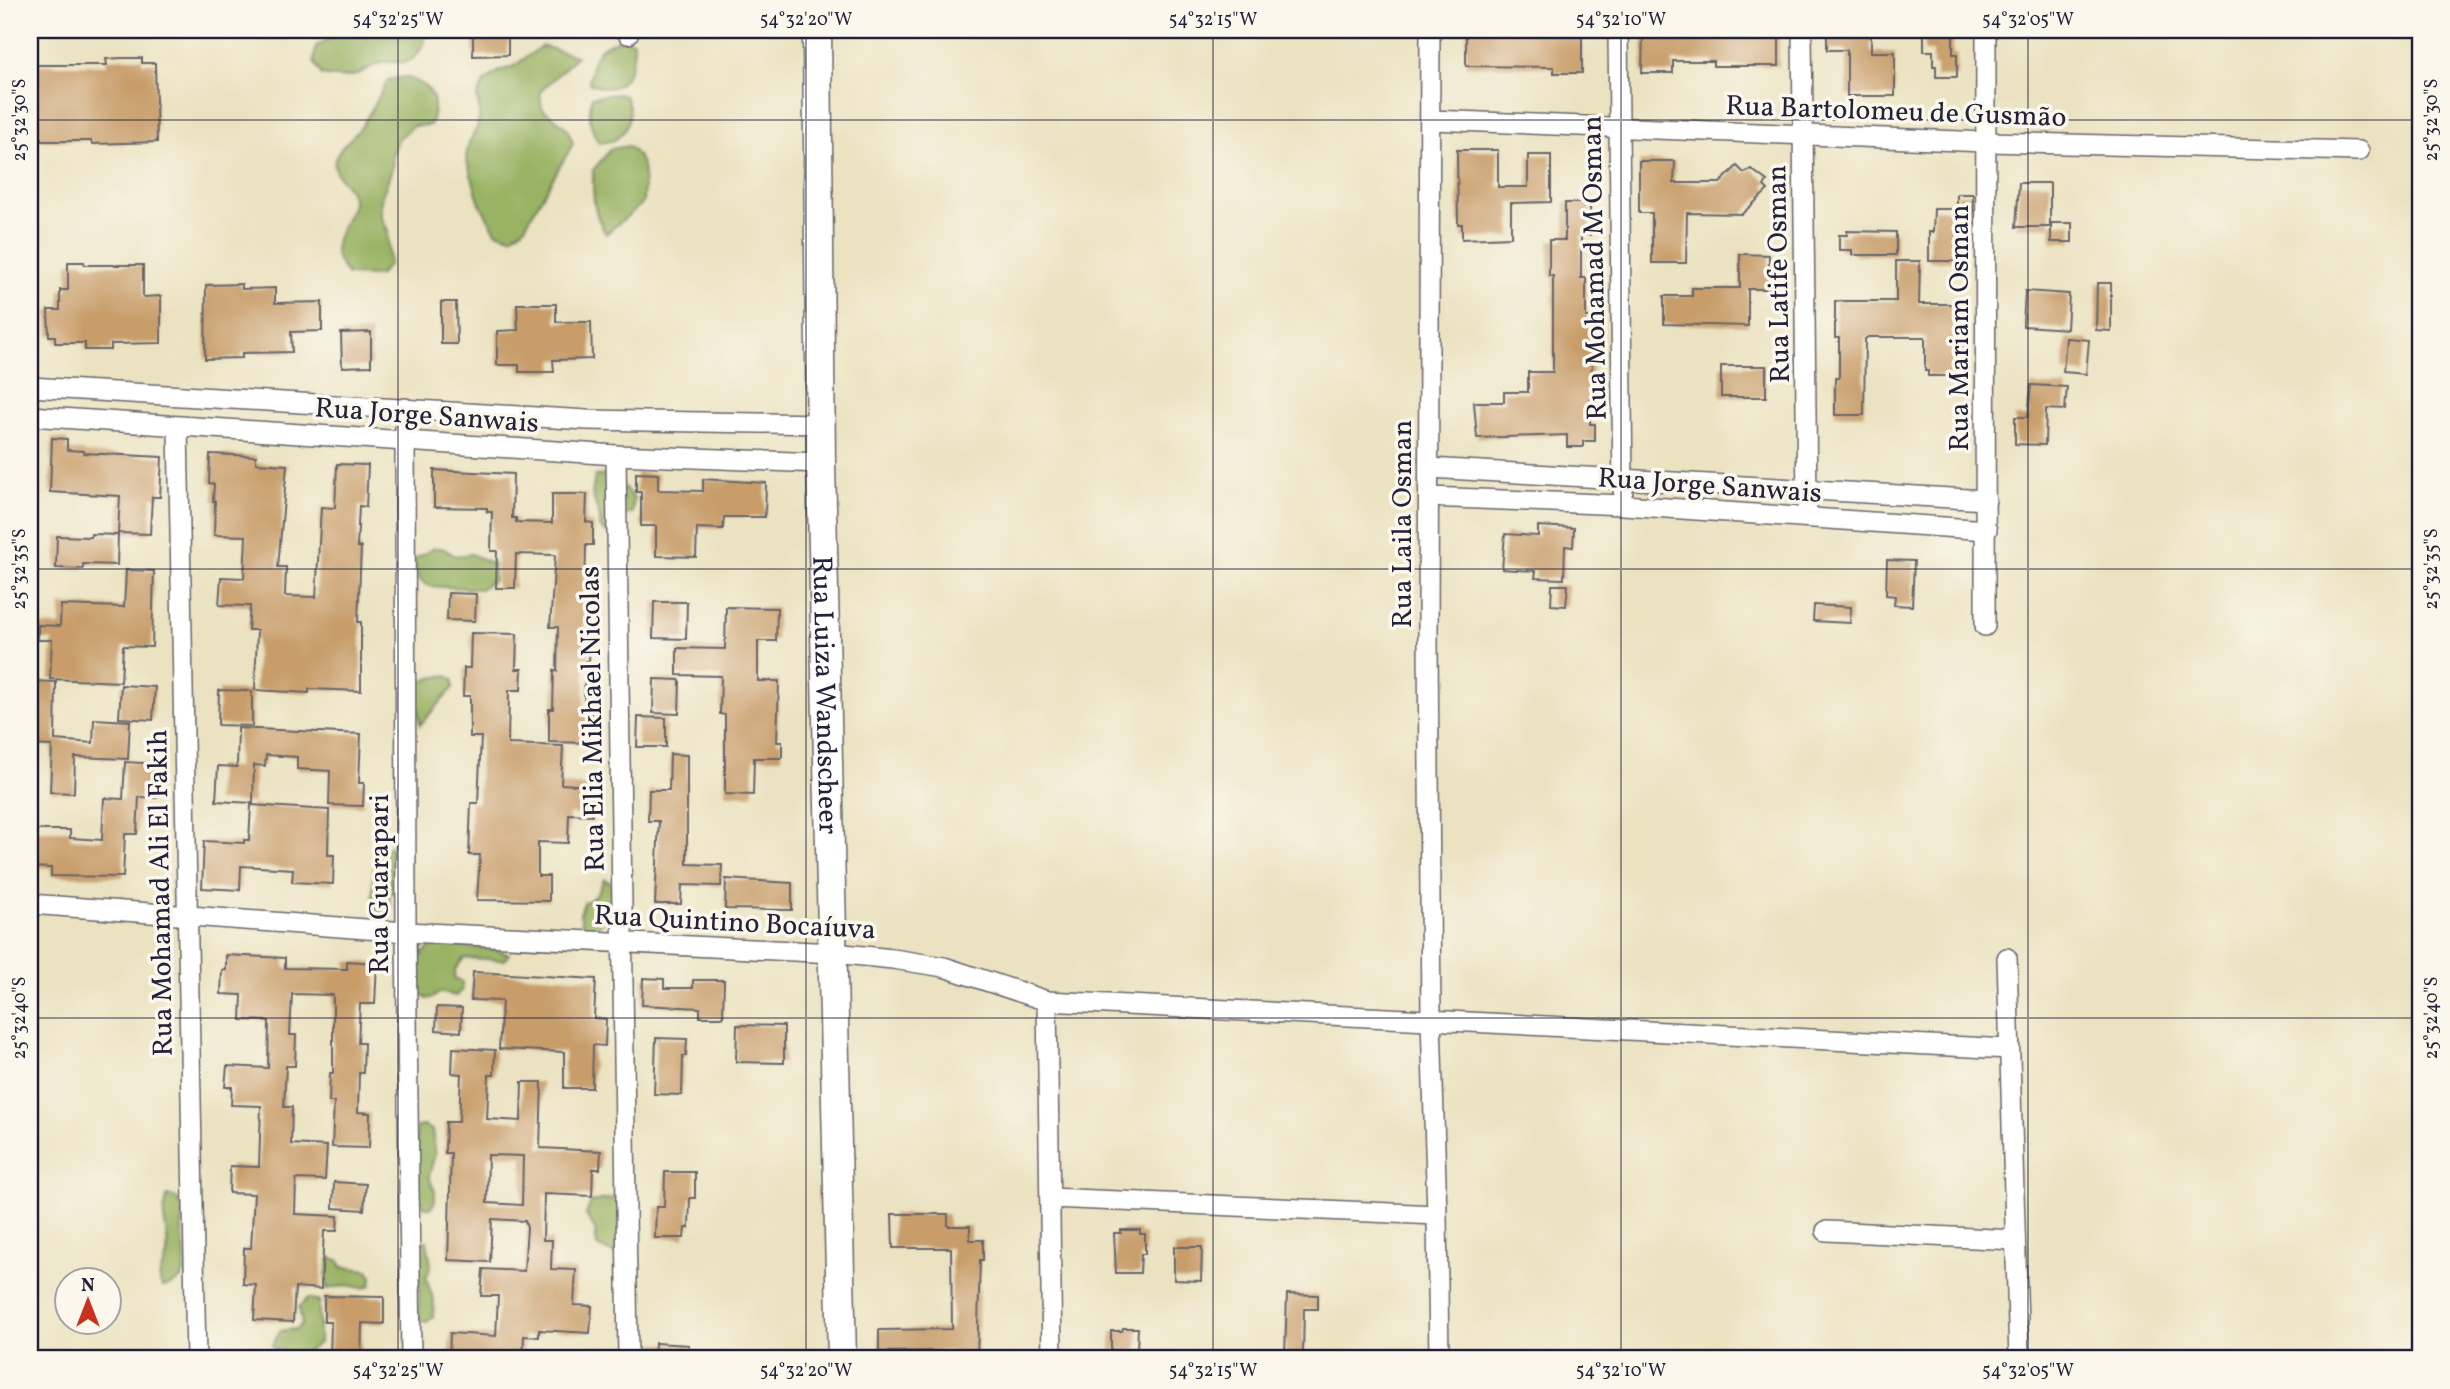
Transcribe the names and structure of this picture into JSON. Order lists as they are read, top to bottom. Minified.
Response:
{"streets":{"main road":["Rua Luiza Wandscheer"],"street":["Rua Bartolomeu de Gusmão","Rua Mohamad M Osman","Rua Latife Osman","Rua Mariam Osman","Rua Jorge Sanwais","Rua Laila Osman","Rua Elia Mikhael Nicolas","Rua Guarapari","Rua Mohamad Ali El Fakih","Rua Quintino Bocaíuva"]},"crossings":[["Rua Bartolomeu de Gusmão","Rua Mohamad M Osman"],["Rua Bartolomeu de Gusmão","Rua Latife Osman"],["Rua Bartolomeu de Gusmão","Rua Mariam Osman"],["Rua Bartolomeu de Gusmão","Rua Laila Osman"],["Rua Mohamad M Osman","Rua Jorge Sanwais"],["Rua Latife Osman","Rua Jorge Sanwais"],["Rua Mariam Osman","Rua Jorge Sanwais"],["Rua Jorge Sanwais","Rua Laila Osman"],["Rua Jorge Sanwais","Rua Luiza Wandscheer"],["Rua Jorge Sanwais","Rua Elia Mikhael Nicolas"],["Rua Jorge Sanwais","Rua Guarapari"],["Rua Jorge Sanwais","Rua Mohamad Ali El Fakih"],["Rua Laila Osman","Rua Quintino Bocaíuva"],["Rua Luiza Wandscheer","Rua Quintino Bocaíuva"],["Rua Elia Mikhael Nicolas","Rua Quintino Bocaíuva"],["Rua Guarapari","Rua Quintino Bocaíuva"],["Rua Mohamad Ali El Fakih","Rua Quintino Bocaíuva"]],"north":"top","coordinates":["54°32'25\"W","54°32'20\"W","54°32'15\"W","54°32'10\"W","54°32'05\"W","25°32'30\"S","25°32'35\"S","25°32'40\"S"]}
